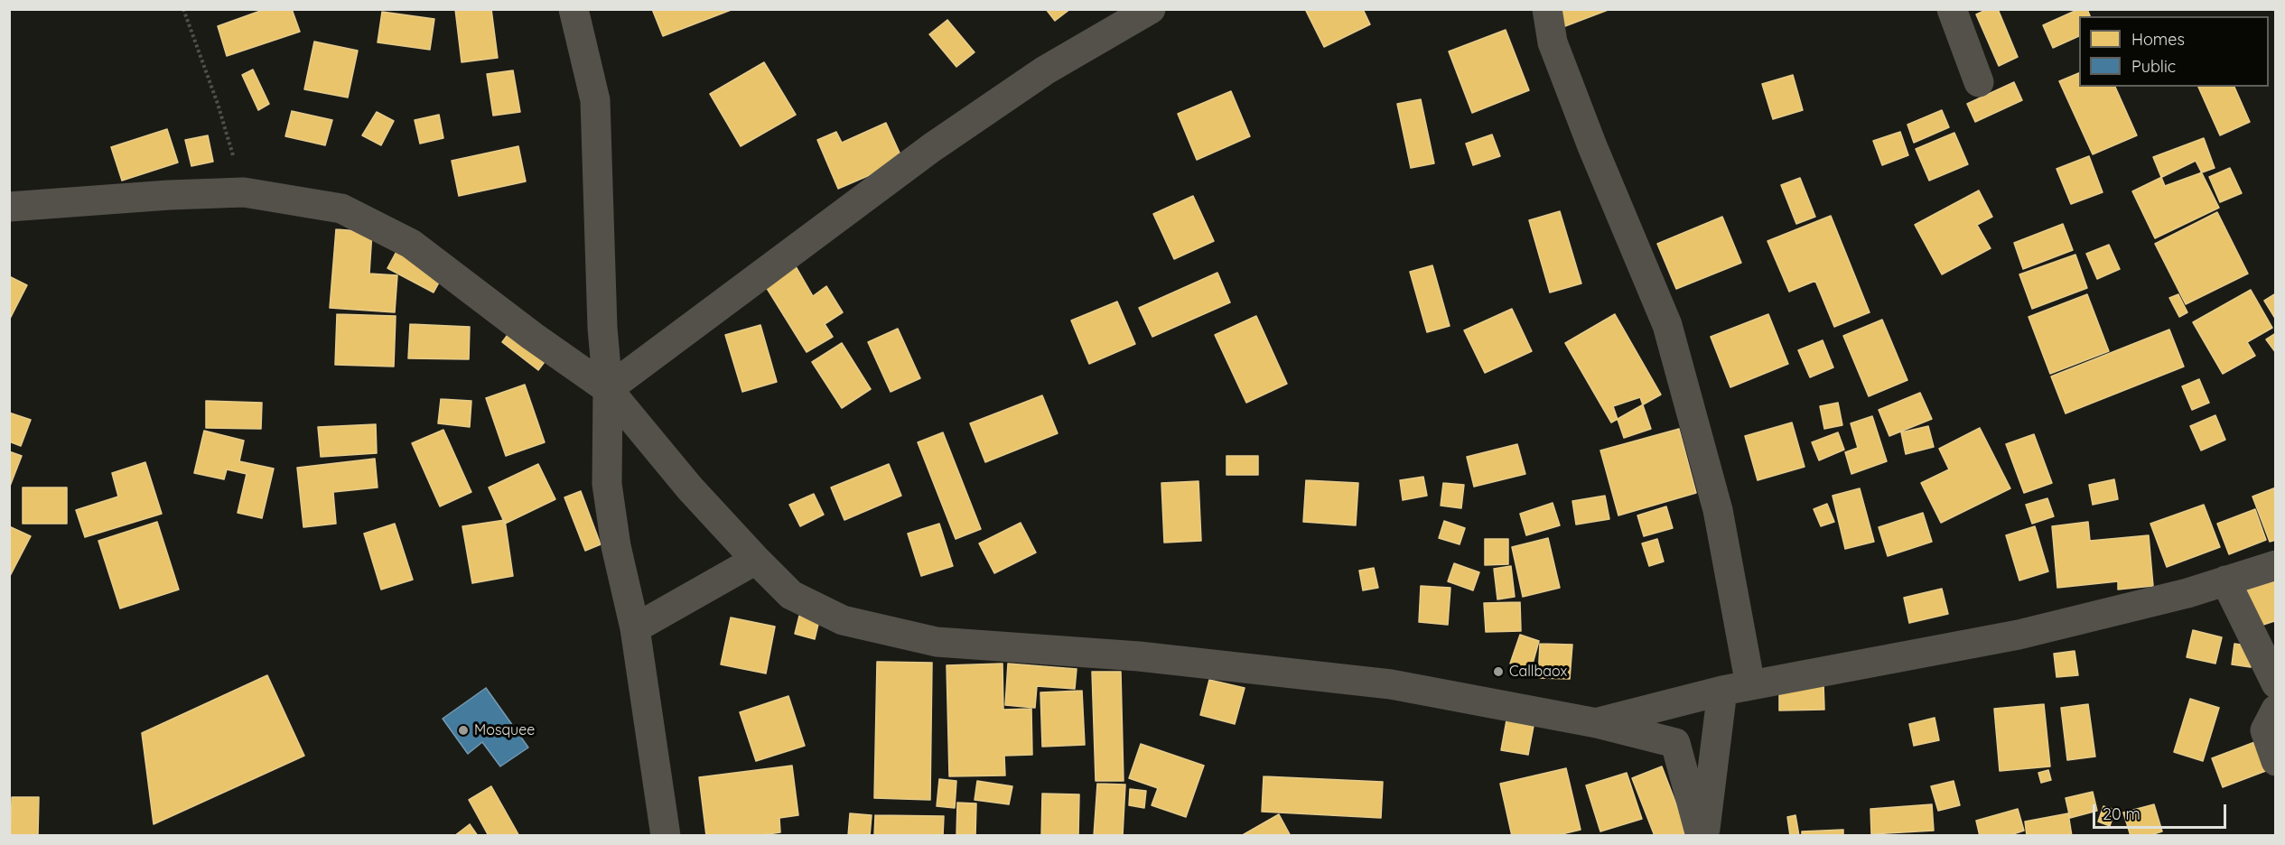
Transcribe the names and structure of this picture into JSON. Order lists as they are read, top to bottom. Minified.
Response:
{"places":["Callbaox","Mosquee"],"legend":["Homes","Public"],"scale_bar":"20 m"}
